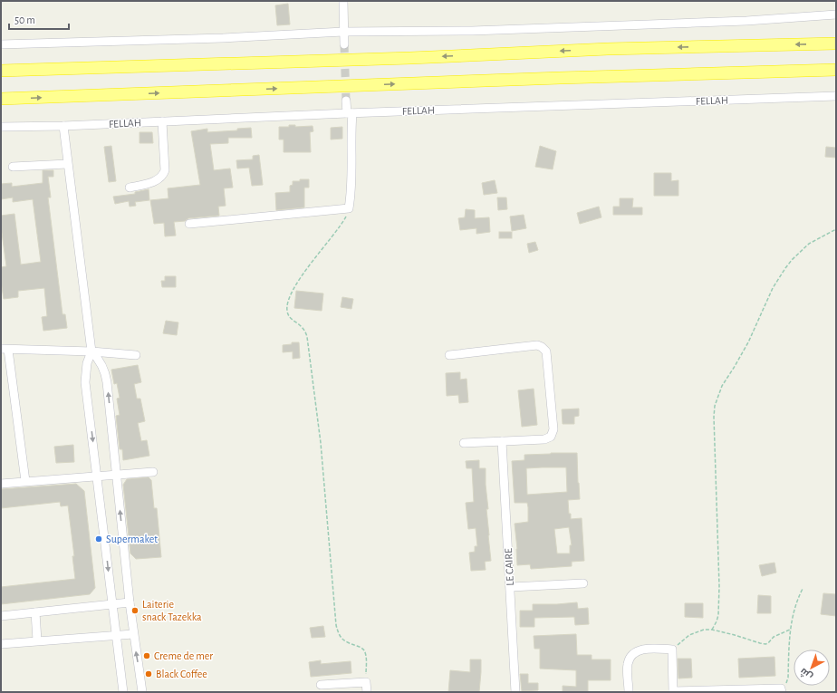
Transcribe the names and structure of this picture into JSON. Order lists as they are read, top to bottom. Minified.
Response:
{"streets":{"street":["FELLAH","LE CAIRE"]},"places":["Supermaket","Laiterie snack Tazekka","Creme de mer","Black Coffee"],"scale_bar":"50 m","north":"bottom left"}
